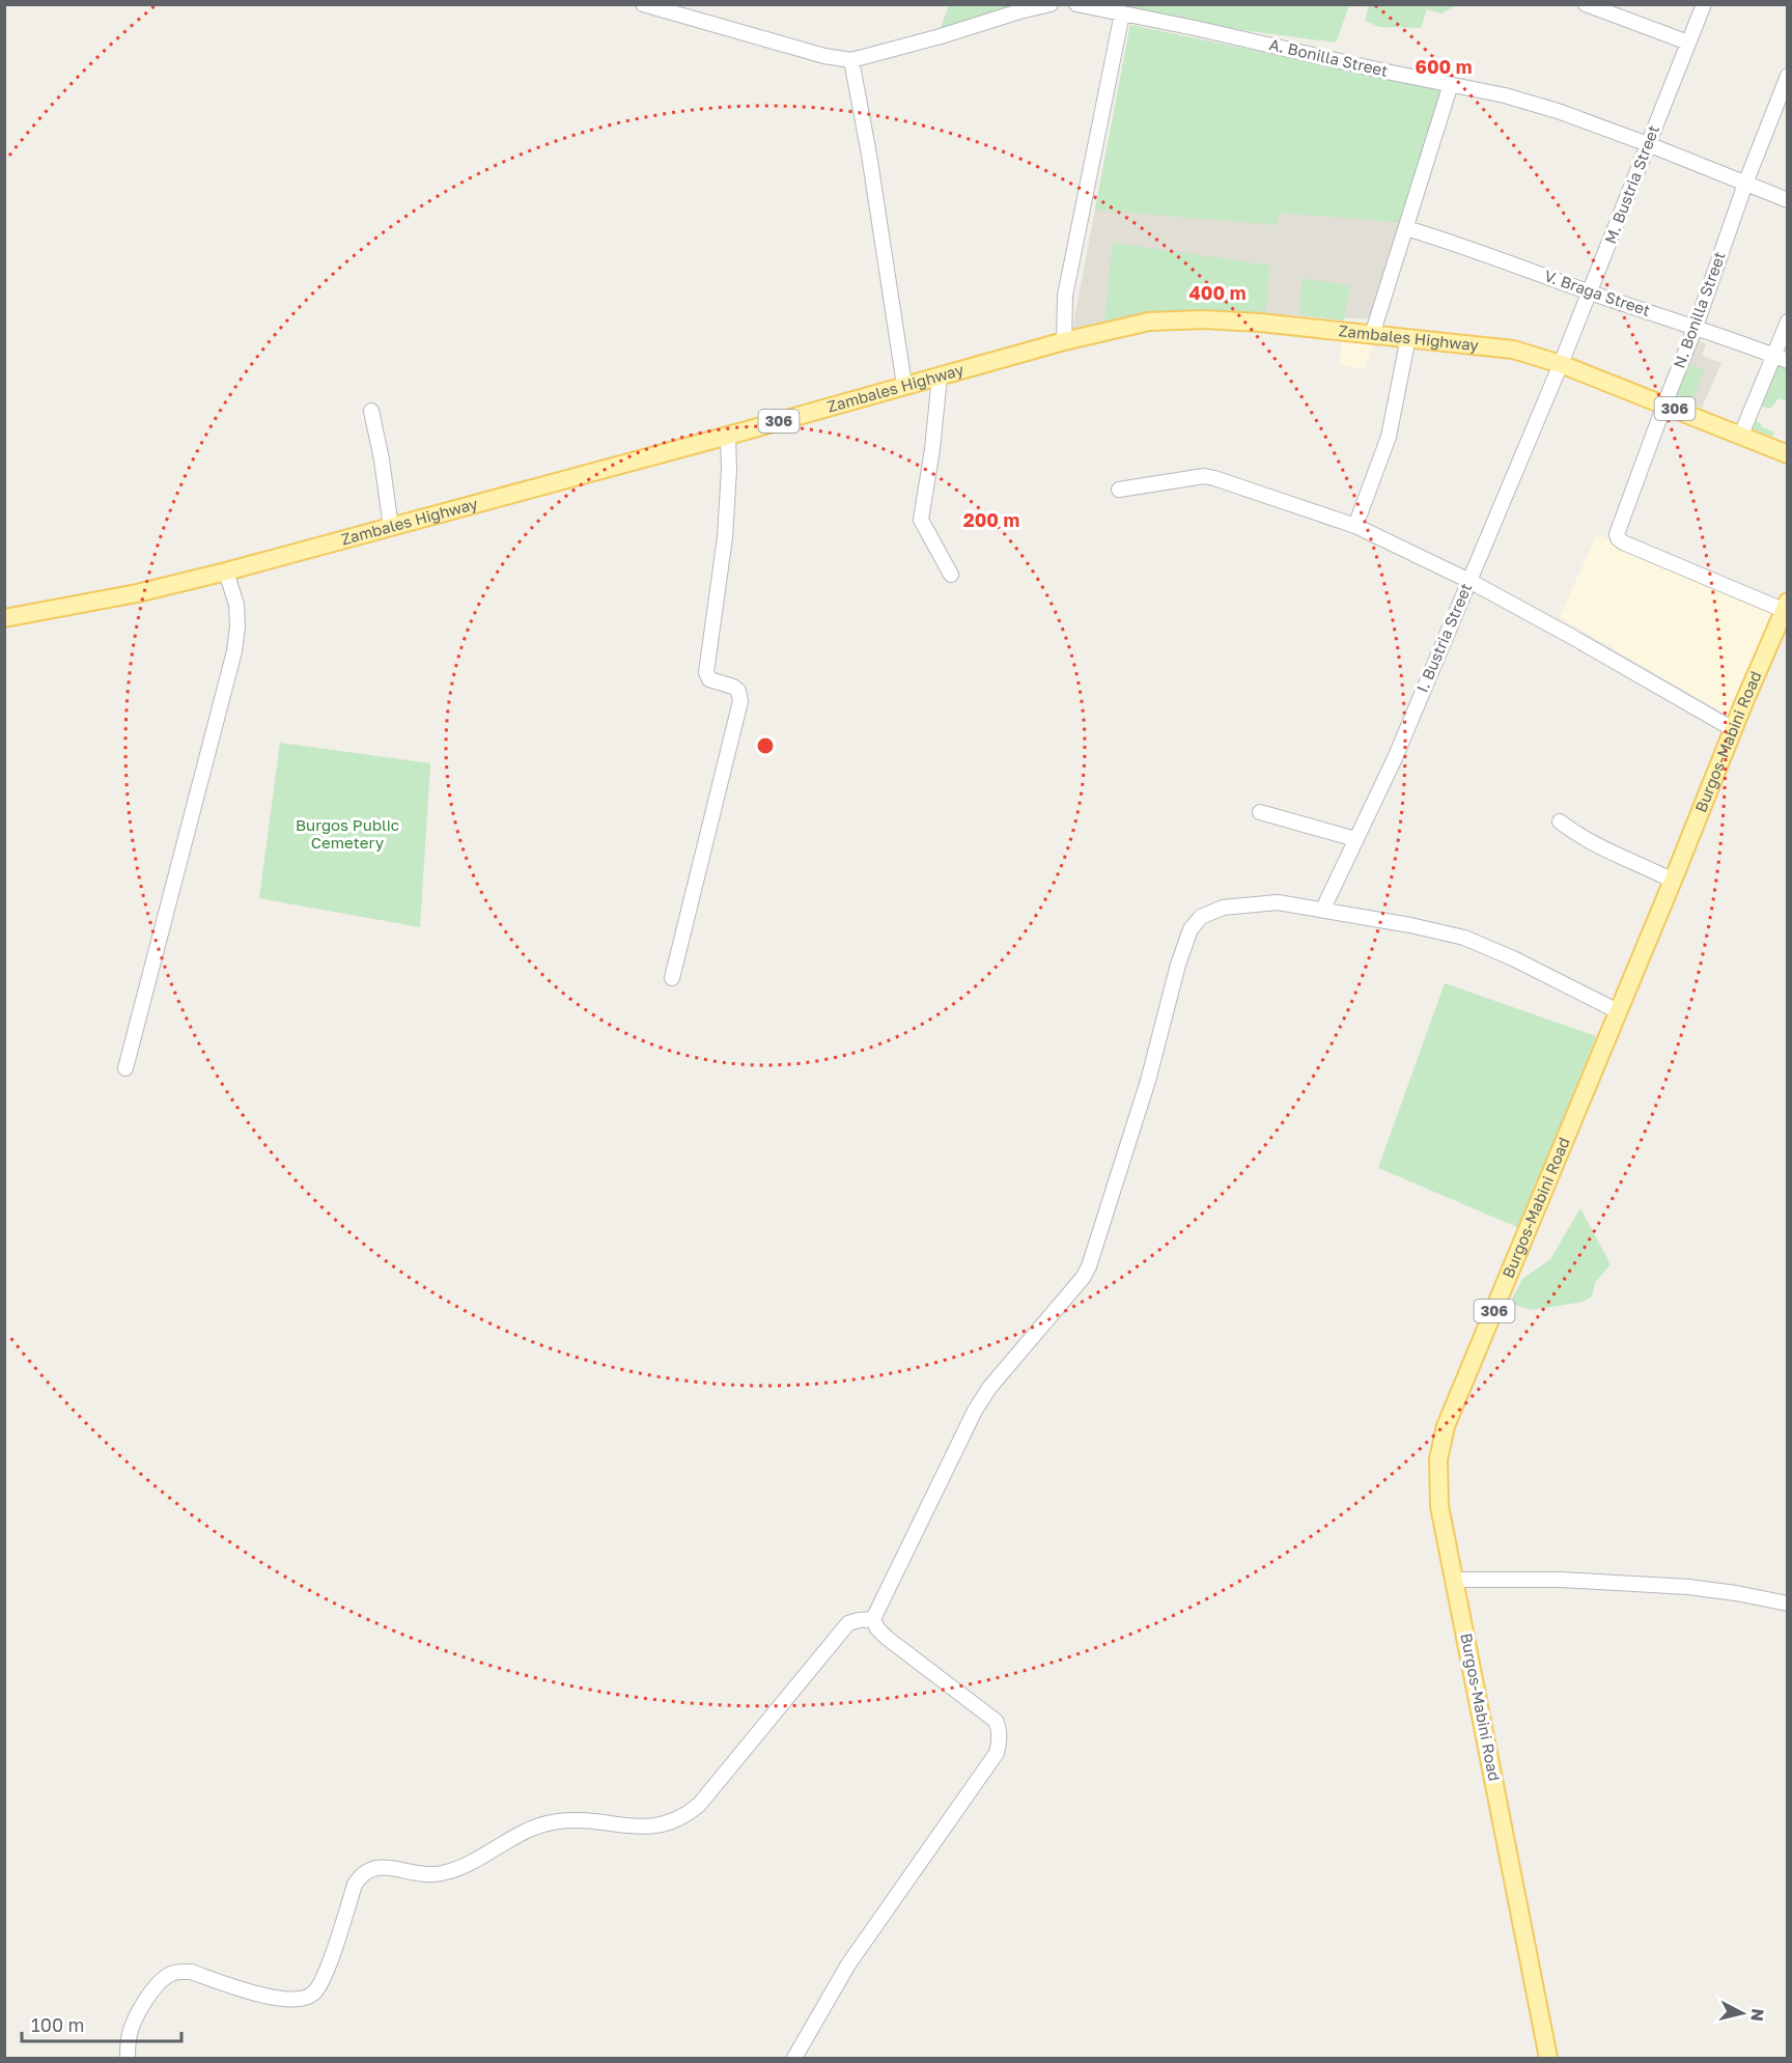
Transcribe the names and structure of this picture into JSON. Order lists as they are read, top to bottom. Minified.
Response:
{"streets":{"main road":["Zambales Highway","306","Burgos-Mabini Road"],"street":["A. Bonilla Street","M. Bustria Street","V. Braga Street","N. Bonilla Street","I. Bustria Street"]},"crossings":[["A. Bonilla Street","M. Bustria Street"],["A. Bonilla Street","N. Bonilla Street"],["M. Bustria Street","V. Braga Street"],["M. Bustria Street","Zambales Highway"],["M. Bustria Street","I. Bustria Street"],["V. Braga Street","N. Bonilla Street"],["N. Bonilla Street","Zambales Highway"],["N. Bonilla Street","Burgos-Mabini Road"],["Zambales Highway","I. Bustria Street"]],"parks":["Burgos Public Cemetery"],"scale_bar":"100 m","north":"right","rings":["600 m","400 m","200 m"]}
